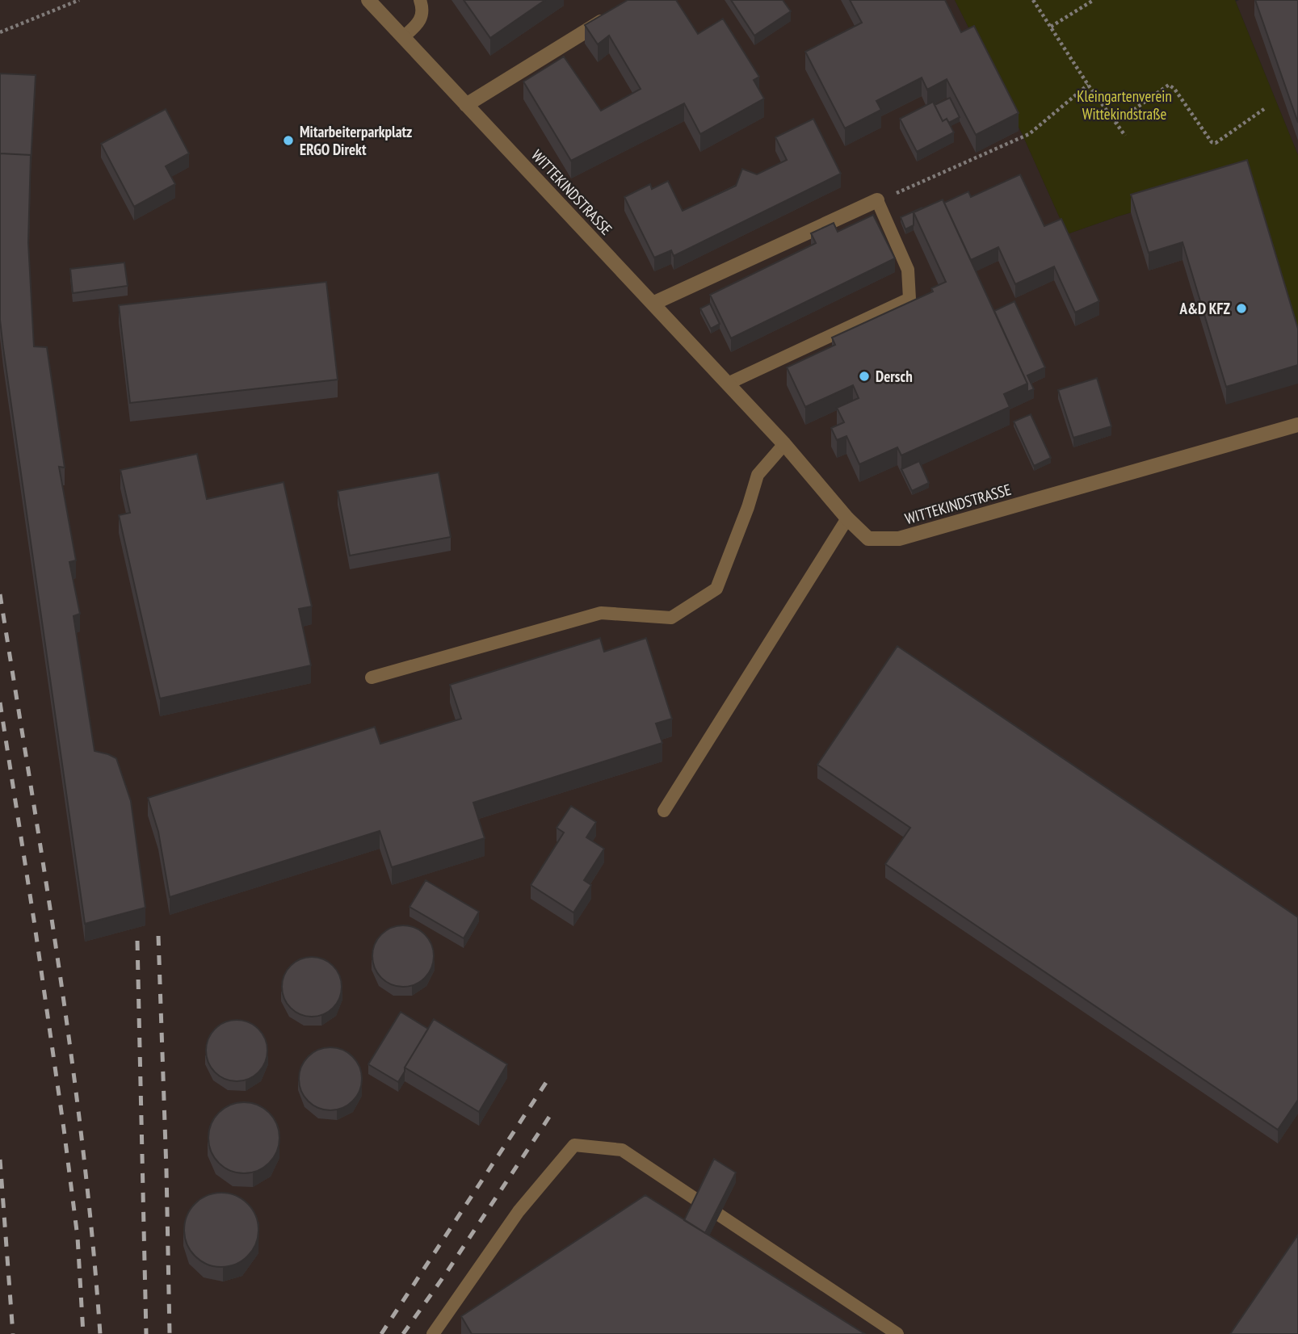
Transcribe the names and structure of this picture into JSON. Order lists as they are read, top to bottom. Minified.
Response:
{"streets":{"street":["WITTEKINDSTRASSE"]},"parks":["Kleingartenverein Wittekindstraße"],"places":["Mitarbeiterparkplatz ERGO Direkt","A&D KFZ","Dersch"]}
